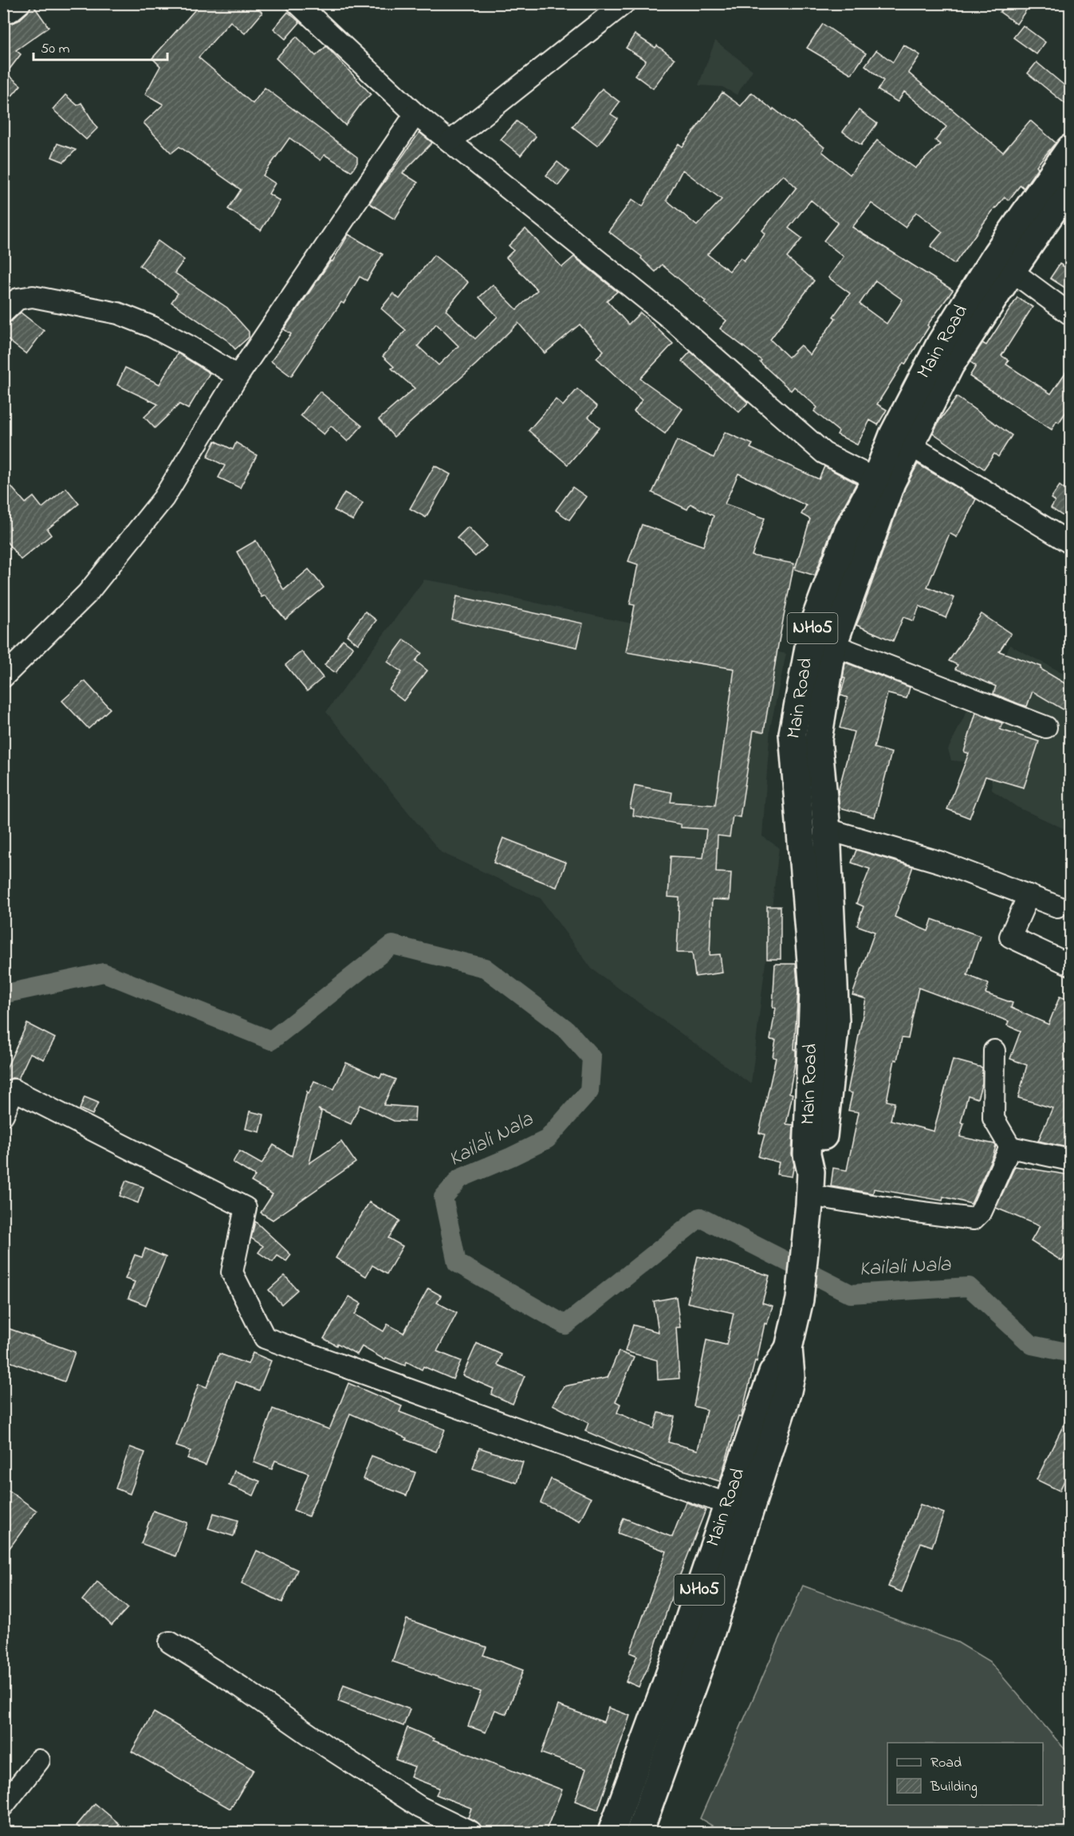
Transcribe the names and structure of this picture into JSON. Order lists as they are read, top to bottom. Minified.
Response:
{"streets":{"main road":["Main Road","NH05"]},"water":["Kailali Nala"],"legend":["Road","Building"],"scale_bar":"50 m"}
